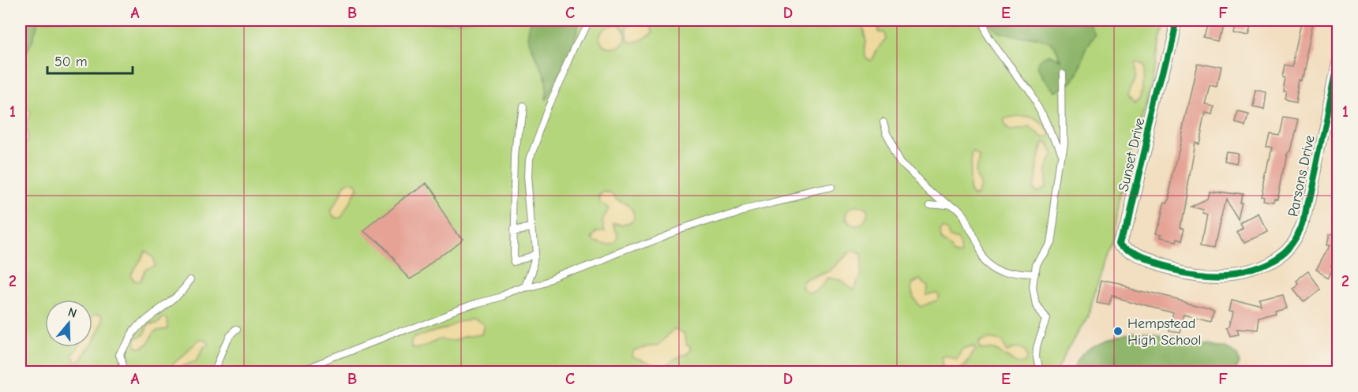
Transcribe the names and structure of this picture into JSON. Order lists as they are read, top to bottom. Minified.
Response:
{"streets":{"street":["Sunset Drive","Parsons Drive"]},"crossings":[["Sunset Drive","Parsons Drive"]],"places":["Hempstead High School"],"scale_bar":"50 m","north":"top","grid":{"columns":["A","B","C","D","E","F"],"rows":["1","2"]}}
